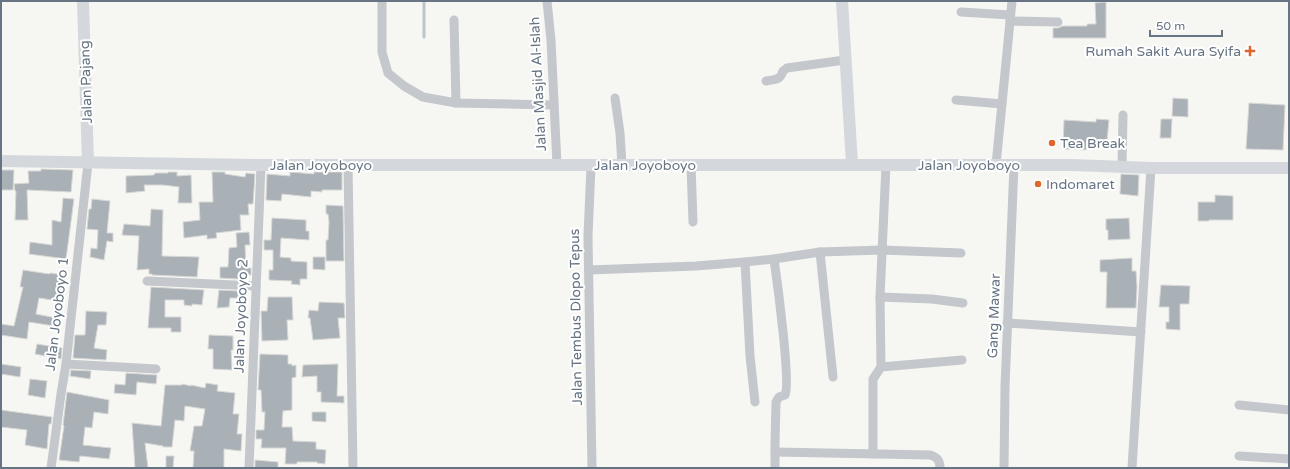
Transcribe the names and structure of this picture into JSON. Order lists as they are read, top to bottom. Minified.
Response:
{"streets":{"main road":["Jalan Pajang","Jalan Joyoboyo"],"street":["Jalan Masjid Al-Islah","Jalan Joyoboyo 1","Jalan Joyoboyo 2","Gang Mawar","Jalan Tembus Dlopo Tepus"]},"crossings":[["Jalan Pajang","Jalan Joyoboyo"],["Jalan Pajang","Jalan Joyoboyo 1"],["Jalan Masjid Al-Islah","Jalan Joyoboyo"],["Jalan Joyoboyo","Jalan Joyoboyo 1"],["Jalan Joyoboyo","Jalan Joyoboyo 2"],["Jalan Joyoboyo","Gang Mawar"],["Jalan Joyoboyo","Jalan Tembus Dlopo Tepus"]],"places":{"health":["Rumah Sakit Aura Syifa"],"other":["Tea Break","Indomaret"]},"scale_bar":"50 m"}
